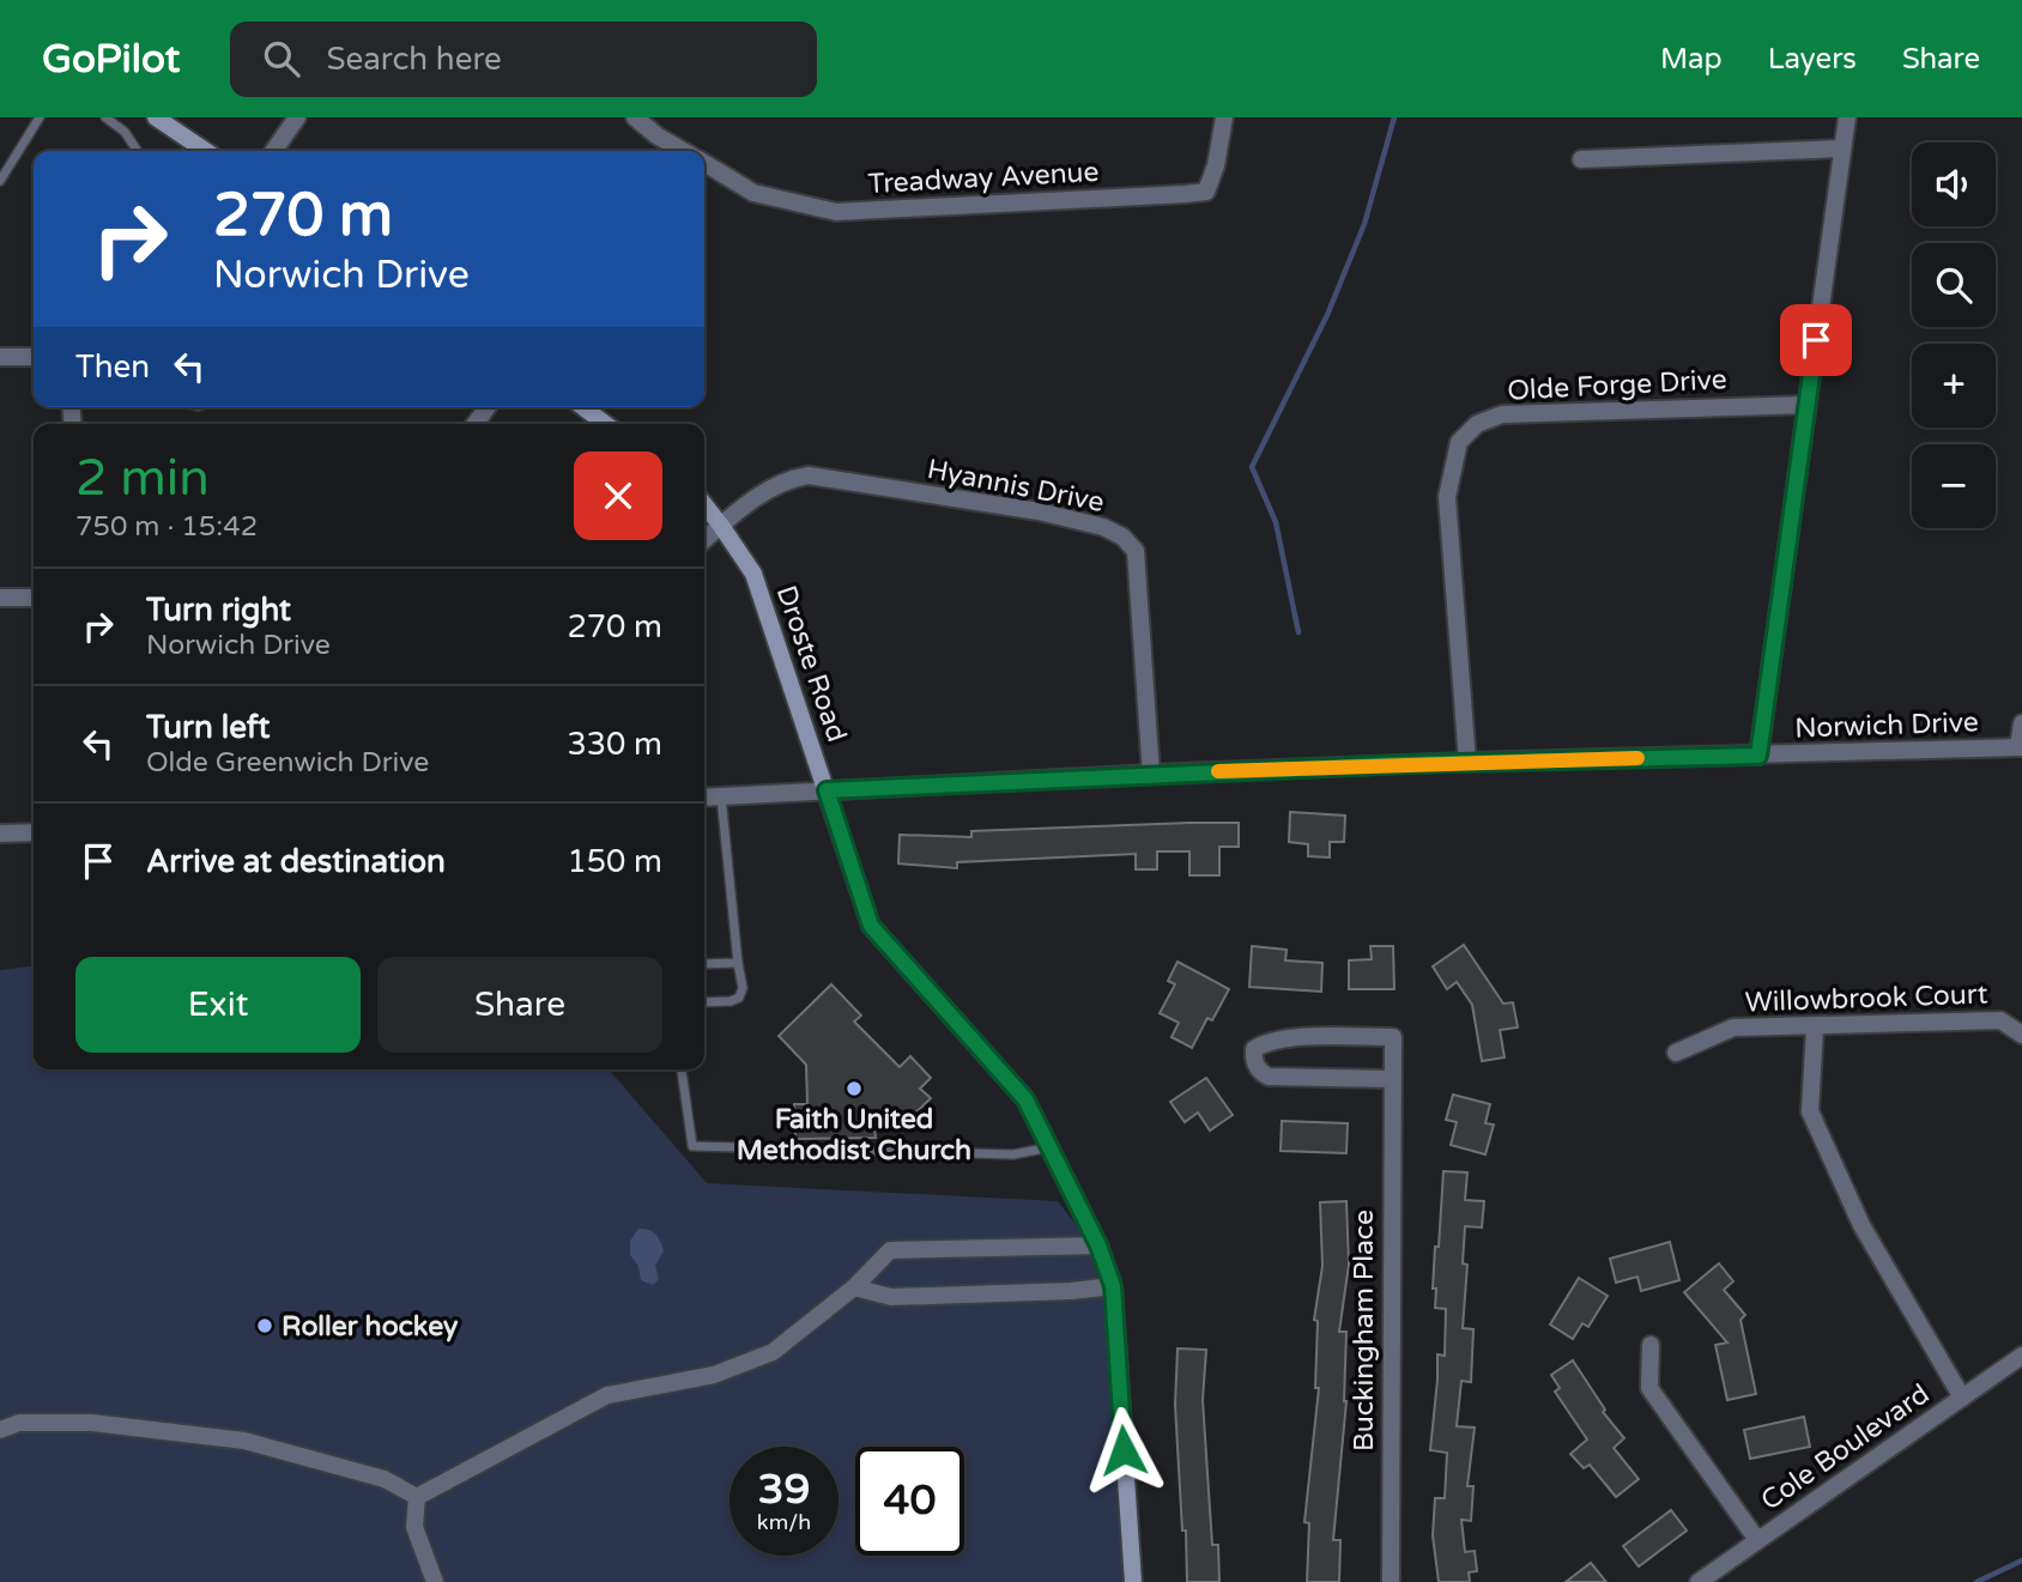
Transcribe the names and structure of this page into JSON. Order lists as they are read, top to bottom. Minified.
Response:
{"streets":{"street":["Treadway Avenue","Olde Forge Drive","Hyannis Drive","Droste Road","Norwich Drive","Willowbrook Court","Buckingham Place","Cole Boulevard"]},"crossings":[["Olde Forge Drive","Norwich Drive"],["Hyannis Drive","Droste Road"],["Hyannis Drive","Norwich Drive"],["Droste Road","Norwich Drive"]],"places":["Faith United Methodist Church","Roller hockey"],"page":{"header":"GoPilot","search":"Search here","nav":["Map","Layers","Share"],"map_buttons":["+","−"],"turn":["270 m","Norwich Drive"],"then":"Then","heading":["2 min","750 m · 15:42"],"list":[{"name":"Turn right","note":"Norwich Drive","value":"270 m"},{"name":"Turn left","note":"Olde Greenwich Drive","value":"330 m"},{"name":"Arrive at destination","value":"150 m"}],"buttons":["Exit","Share"],"speed":"39 km/h","limit":"40"}}
